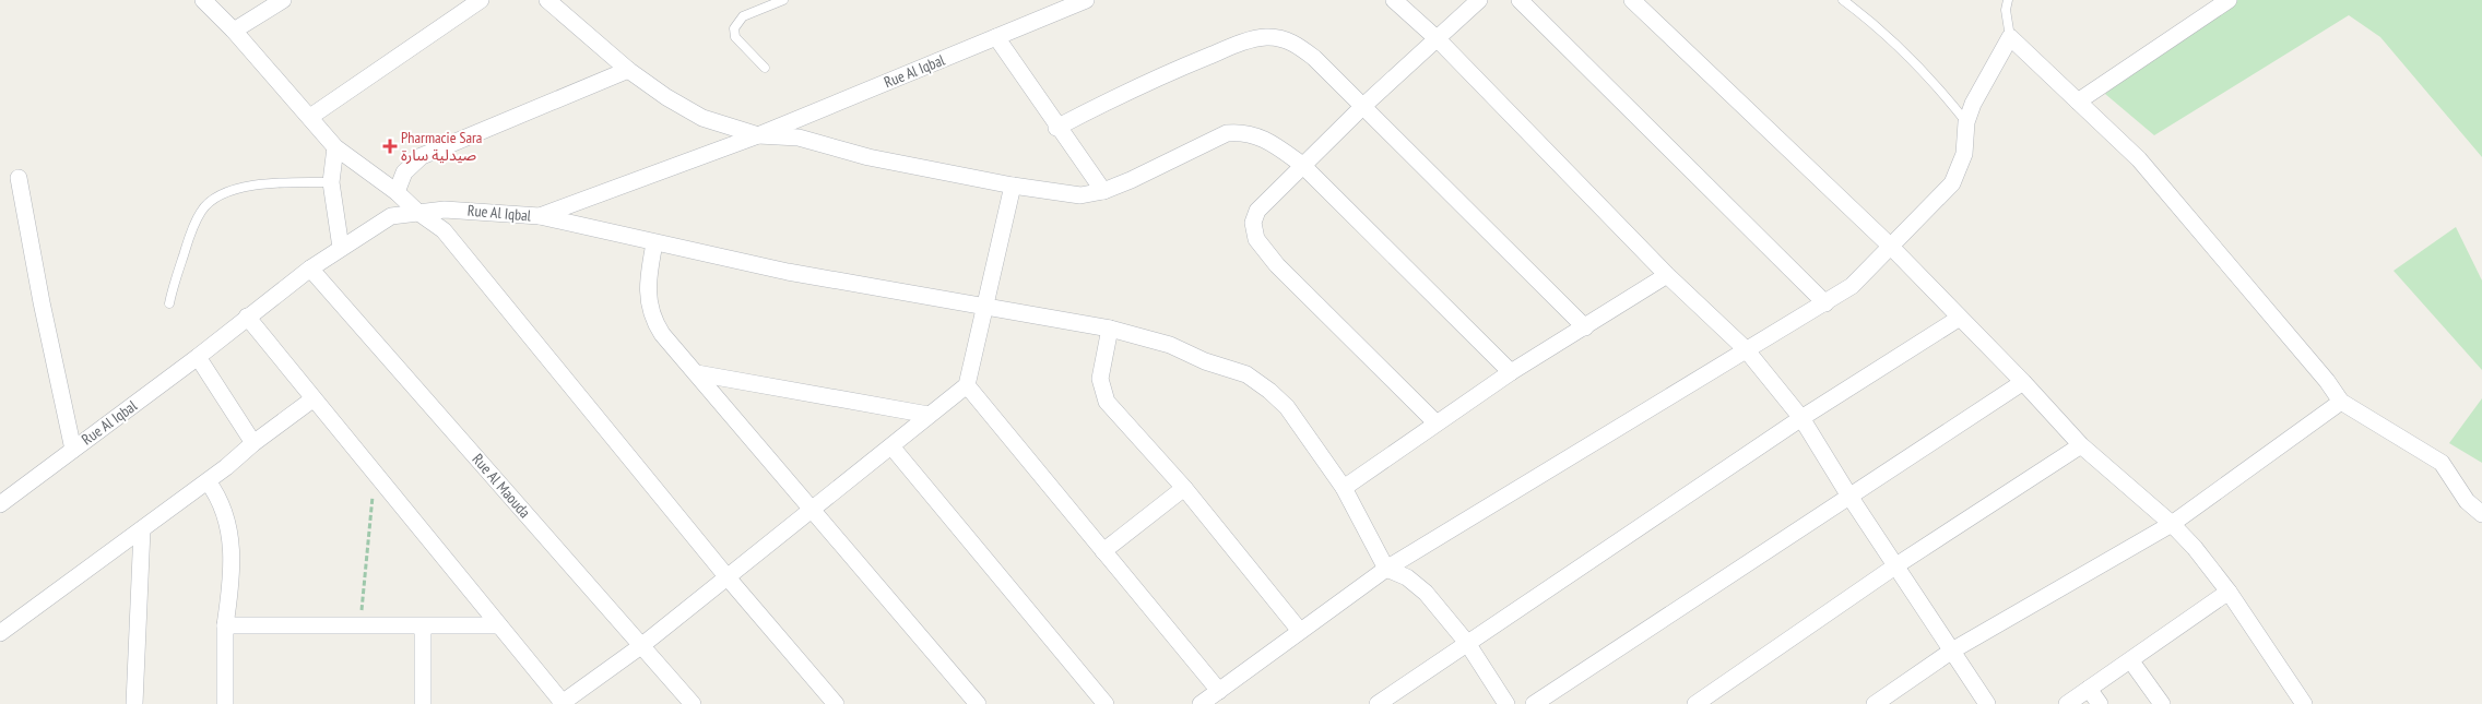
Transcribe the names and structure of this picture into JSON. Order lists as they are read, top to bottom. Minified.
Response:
{"streets":{"street":["Rue Al Iqbal","Rue Al Maouda"]},"crossings":[["Rue Al Iqbal","Rue Al Maouda"]],"places":{"health":["Pharmacie Sara صيدلية سارة"]}}
